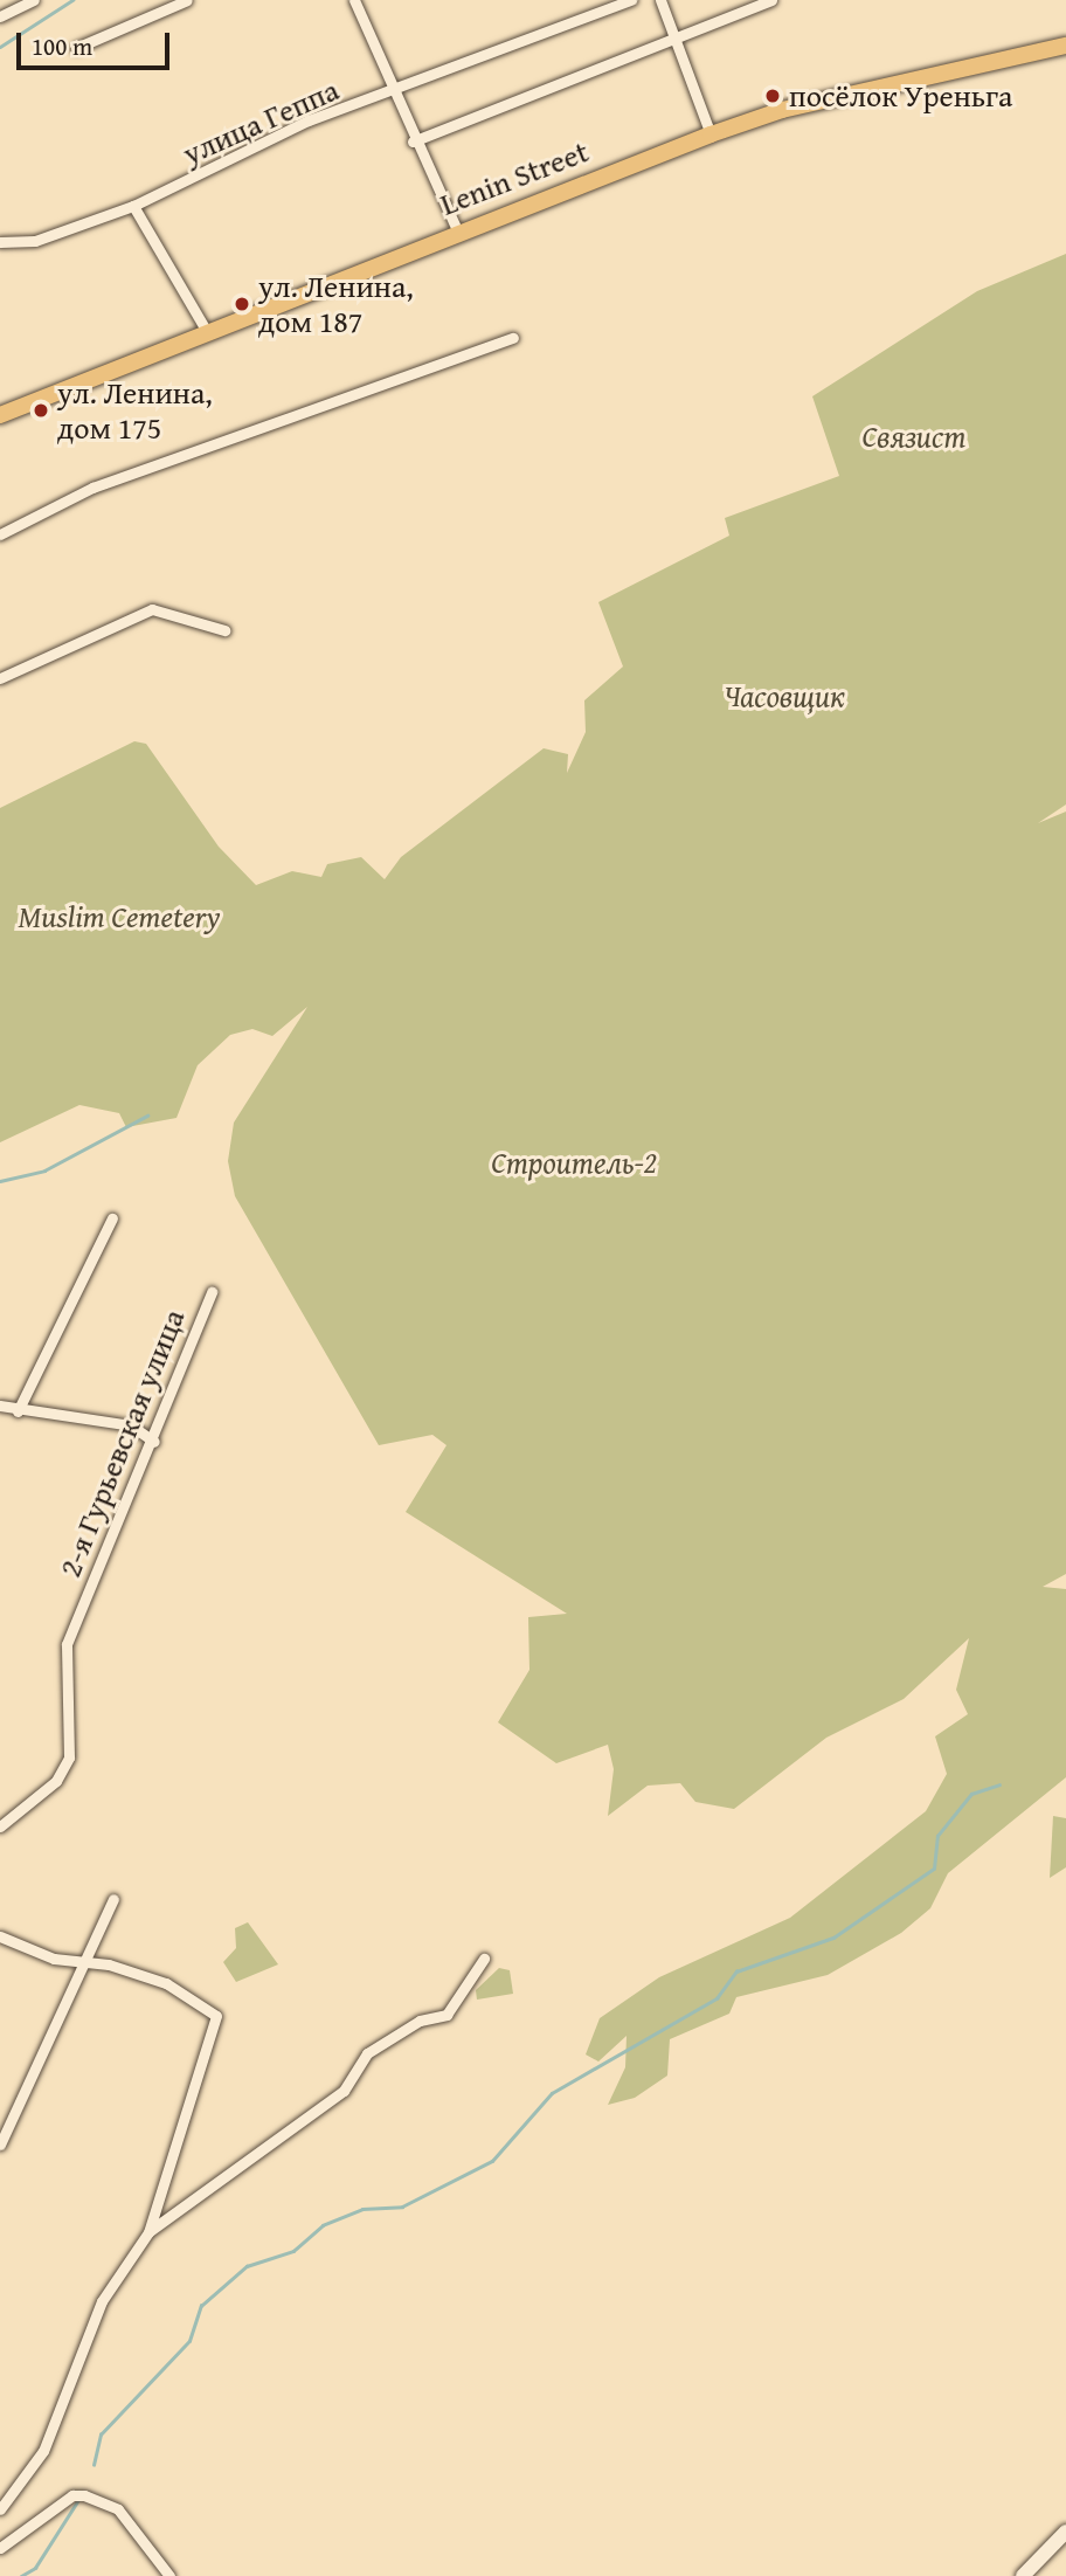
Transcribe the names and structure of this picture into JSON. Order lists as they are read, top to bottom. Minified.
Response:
{"streets":{"main road":["Lenin Street"],"street":["улица Геппа","2-я Гурьевская улица"]},"parks":["Связист","Часовщик","Muslim Cemetery","Строитель-2"],"places":["посёлок Уреньга","ул. Ленина, дом 187","ул. Ленина, дом 175"],"scale_bar":"100 m"}
